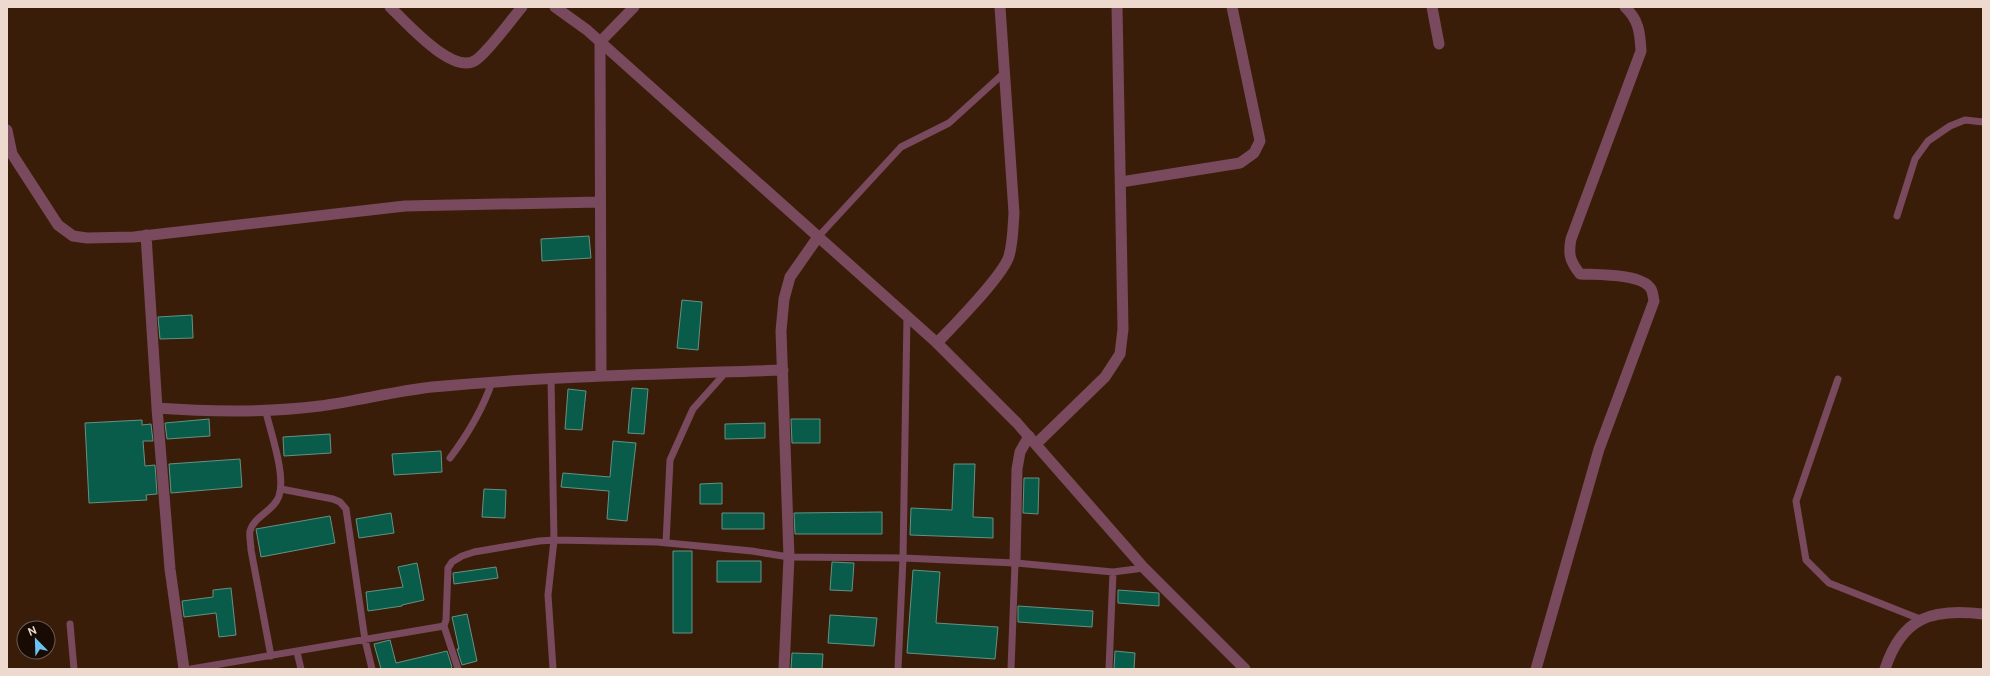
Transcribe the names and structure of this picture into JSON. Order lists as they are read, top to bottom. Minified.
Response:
{"north":"top left"}
